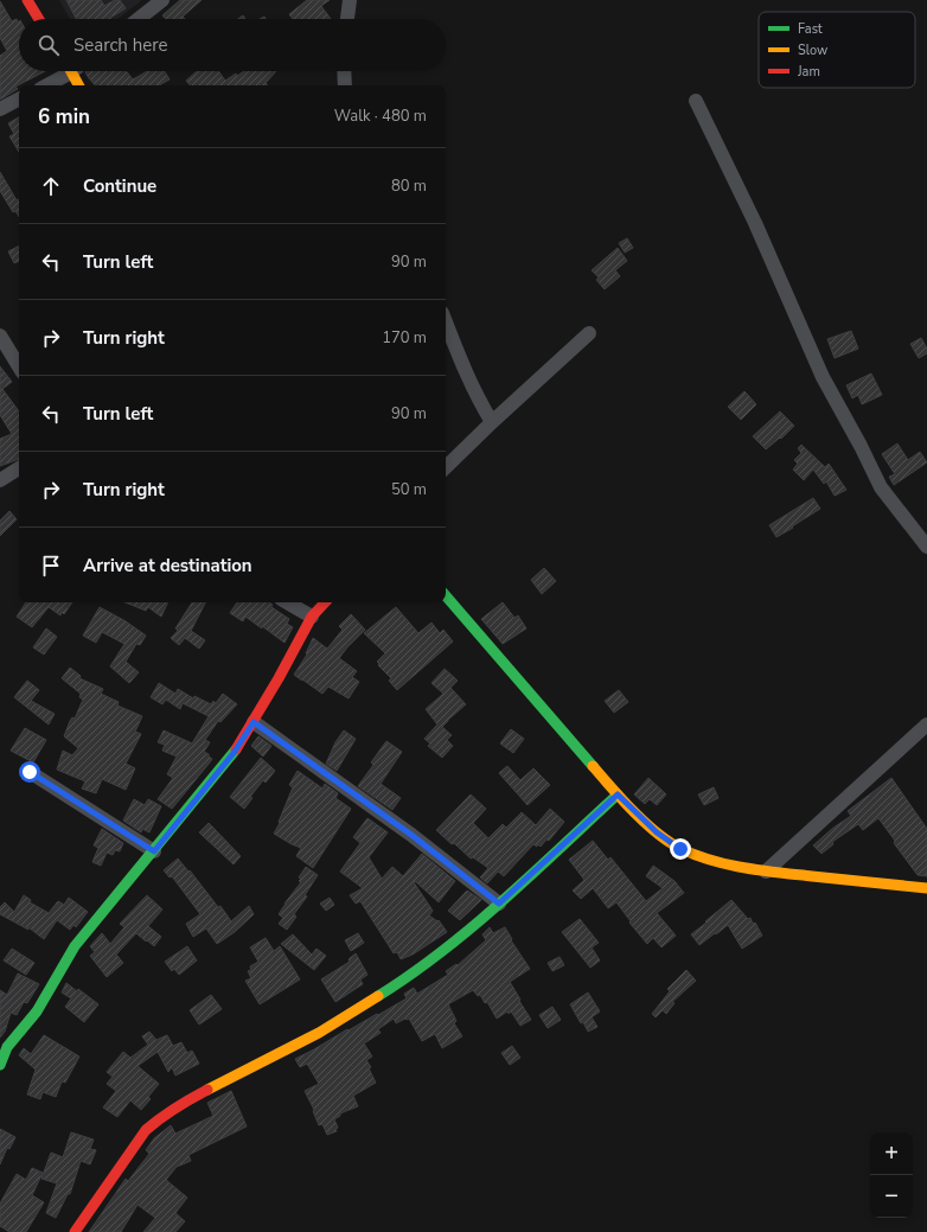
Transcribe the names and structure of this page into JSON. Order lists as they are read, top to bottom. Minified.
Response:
{"legend":["Fast","Slow","Jam"],"page":{"search":"Search here","heading":["6 min","Walk · 480 m"],"list":[["Continue","80 m"],["Turn left","90 m"],["Turn right","170 m"],["Turn left","90 m"],["Turn right","50 m"],"Arrive at destination"],"map_buttons":["+","−"]}}
